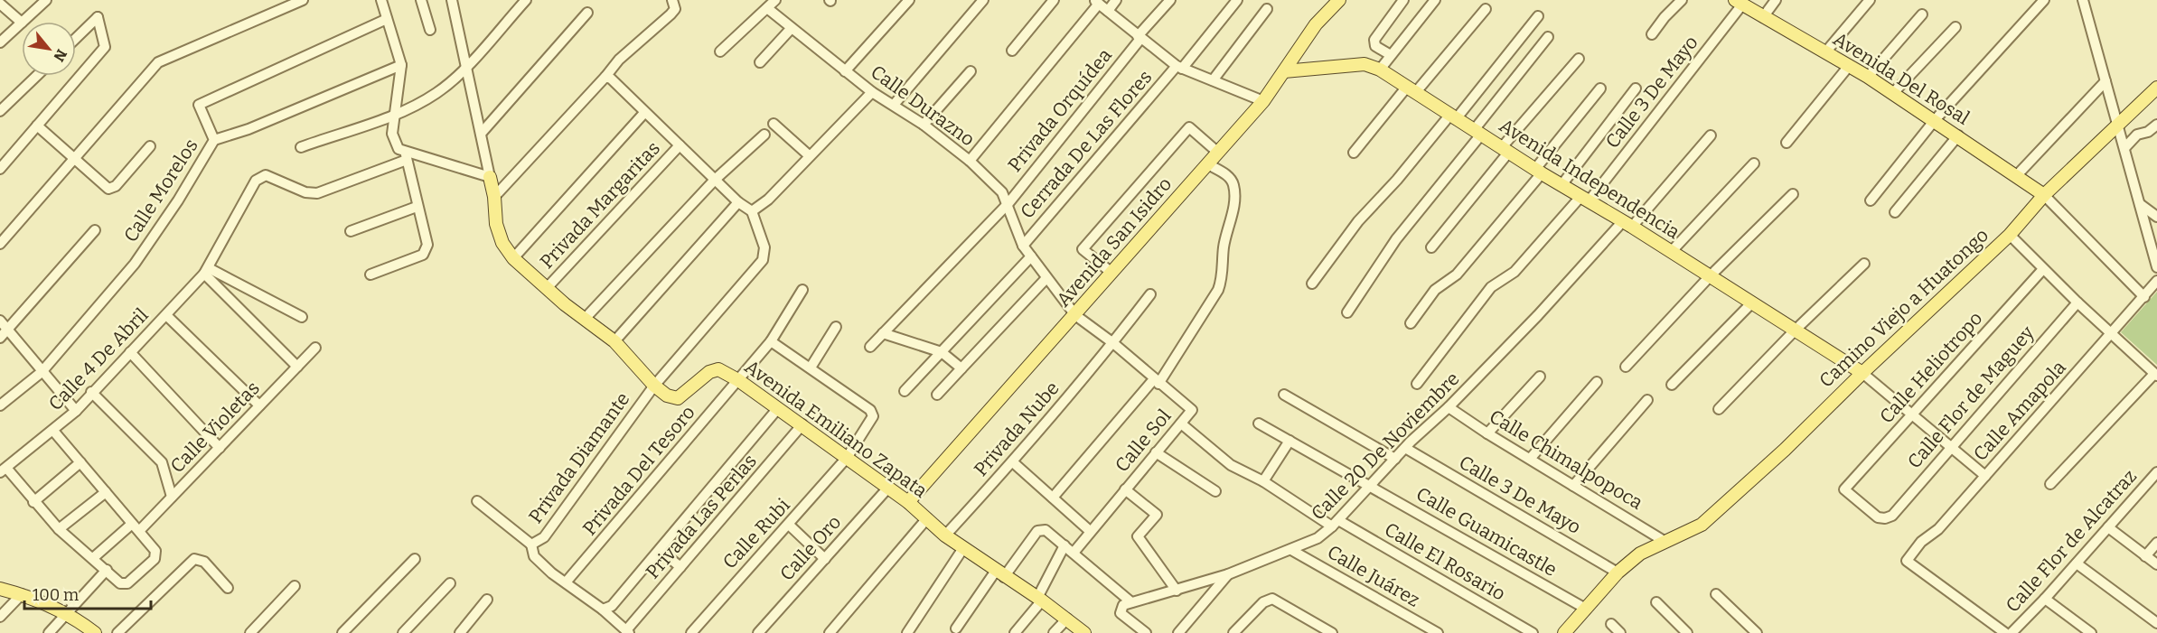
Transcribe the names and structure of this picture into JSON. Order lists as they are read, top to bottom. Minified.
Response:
{"streets":{"main road":["Avenida Del Rosal","Avenida Independencia","Avenida San Isidro","Camino Viejo a Huatongo","Avenida Emiliano Zapata"],"street":["Calle 3 De Mayo","Calle Durazno","Privada Orquídea","Cerrada De Las Flores","Calle Morelos","Privada Margaritas","Calle 4 De Abril","Calle Heliotropo","Calle Flor de Maguey","Calle Amapola","Calle Violetas","Privada Nube","Calle Sol","Calle 20 De Noviembre","Privada Diamante","Calle Chimalpopoca","Privada Del Tesoro","Privada Las Perlas","Calle Guamicastle","Calle Rubi","Calle Flor de Alcatraz","Calle Oro","Calle El Rosario","Calle Juárez"]},"crossings":[["Avenida Del Rosal","Calle 3 De Mayo"],["Avenida Del Rosal","Camino Viejo a Huatongo"],["Calle 3 De Mayo","Avenida Independencia"],["Calle 3 De Mayo","Camino Viejo a Huatongo"],["Calle 3 De Mayo","Calle 20 De Noviembre"],["Calle Durazno","Privada Orquídea"],["Calle Durazno","Cerrada De Las Flores"],["Calle Durazno","Avenida San Isidro"],["Calle Durazno","Privada Nube"],["Calle Durazno","Calle Sol"],["Avenida Independencia","Avenida San Isidro"],["Avenida Independencia","Camino Viejo a Huatongo"],["Avenida Independencia","Calle 20 De Noviembre"],["Privada Margaritas","Avenida Emiliano Zapata"],["Avenida San Isidro","Avenida Emiliano Zapata"],["Camino Viejo a Huatongo","Calle Chimalpopoca"],["Camino Viejo a Huatongo","Calle Guamicastle"],["Calle Heliotropo","Calle Flor de Maguey"],["Avenida Emiliano Zapata","Privada Nube"],["Avenida Emiliano Zapata","Privada Diamante"],["Avenida Emiliano Zapata","Privada Del Tesoro"],["Avenida Emiliano Zapata","Privada Las Perlas"],["Avenida Emiliano Zapata","Calle Rubi"],["Avenida Emiliano Zapata","Calle Oro"],["Calle Sol","Calle 20 De Noviembre"],["Calle Sol","Calle El Rosario"],["Calle 20 De Noviembre","Calle Chimalpopoca"],["Calle 20 De Noviembre","Calle Guamicastle"],["Calle 20 De Noviembre","Calle El Rosario"],["Calle 20 De Noviembre","Calle Juárez"]],"scale_bar":"100 m","north":"bottom right"}
